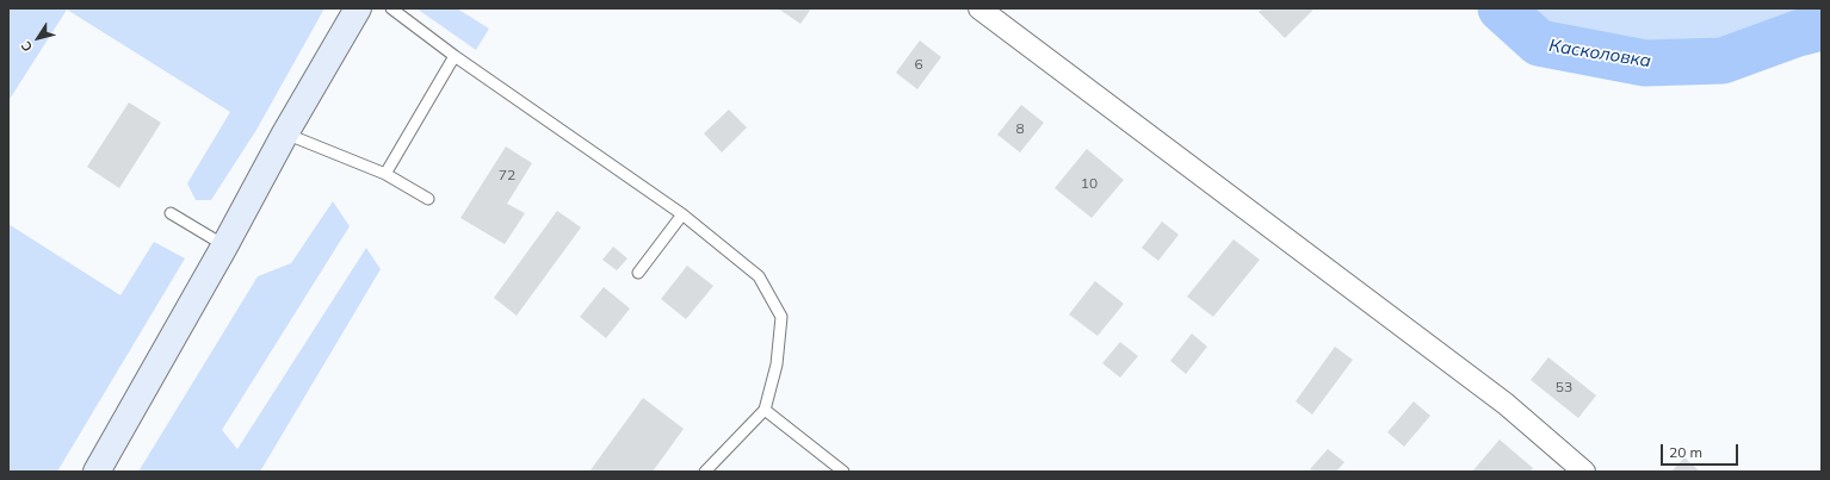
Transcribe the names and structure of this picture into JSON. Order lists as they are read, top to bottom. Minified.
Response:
{"water":["Касколовка"],"house_numbers":["6","8","72","10","53"],"scale_bar":"20 m","north":"bottom left"}
